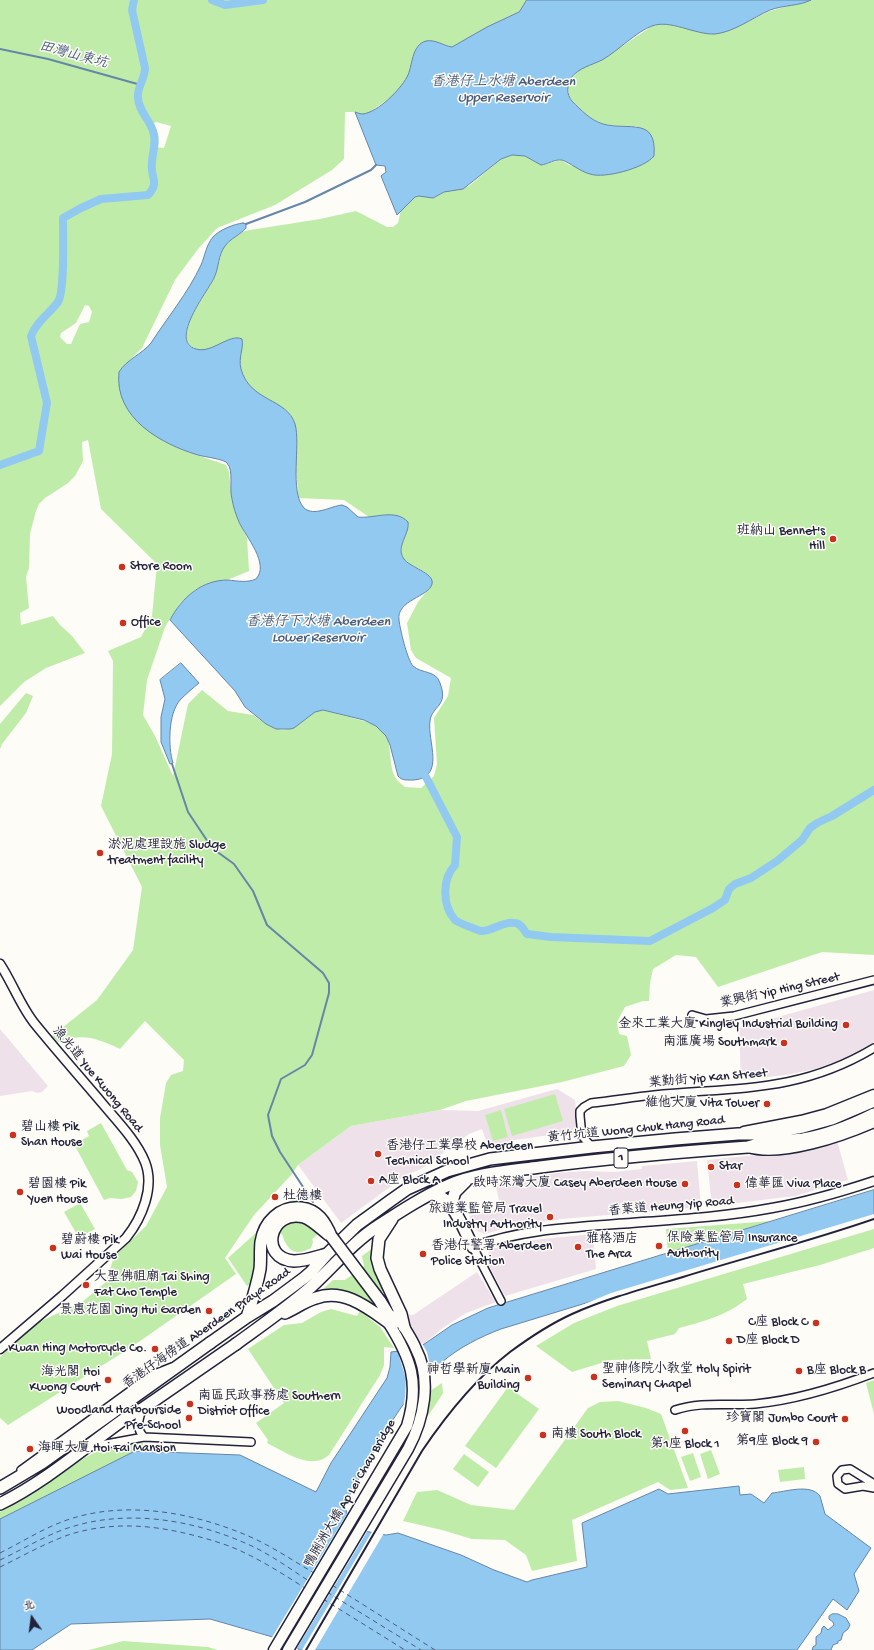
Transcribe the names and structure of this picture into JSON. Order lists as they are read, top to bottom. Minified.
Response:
{"streets":{"main road":["黃竹坑道 Wong Chuk Hang Road","1","香港仔海傍道 Aberdeen Praya Road","鴨脷洲大橋 Ap Lei Chau Bridge"],"street":["業興街 Yip Hing Street","業勤街 Yip Kan Street","漁光道 Yue Kwong Road","香葉道 Heung Yip Road"]},"crossings":[["業勤街 Yip Kan Street","黃竹坑道 Wong Chuk Hang Road"],["黃竹坑道 Wong Chuk Hang Road","1"],["黃竹坑道 Wong Chuk Hang Road","香港仔海傍道 Aberdeen Praya Road"]],"water":["田灣山東坑","香港仔上水塘 Aberdeen Upper Reservoir","香港仔下水塘 Aberdeen Lower Reservoir"],"places":["班納山 Bennet's Hill","Store Room","Office","淤泥處理設施 Sludge treatment facility","金來工業大廈 Kingley Industrial Building","南滙廣場 Southmark","維他大廈 Vita Tower","碧山樓 Pik Shan House","香港仔工業學校 Aberdeen Technical School","Star","A座 Block A","啟時深灣大廈 Casey Aberdeen House","偉華匯 Viva Place","碧園樓 Pik Yuen House","杜德樓","旅遊業監管局 Travel Industry Authority","保險業監管局 Insurance Authority","雅格酒店 The Arca","碧蔚樓 Pik Wai House","香港仔警署 Aberdeen Police Station","大聖佛祖廟 Tai Shing Fat Cho Temple","景惠花園 Jing Hui Garden","C座 Block C","D座 Block D","Kwan Hing Motorcycle Co.","B座 Block B","聖神修院小教堂 Holy Spirit Seminary Chapel","神哲學新廈 Main Building","海光閣 Hoi Kwong Court","南區民政事務處 Southern District Office","Woodland Harbourside Pre-School","珍寶閣 Jumbo Court","第1座 Block 1","南樓 South Block","第9座 Block 9","海暉大廈 Hoi Fai Mansion"],"north":"top"}
